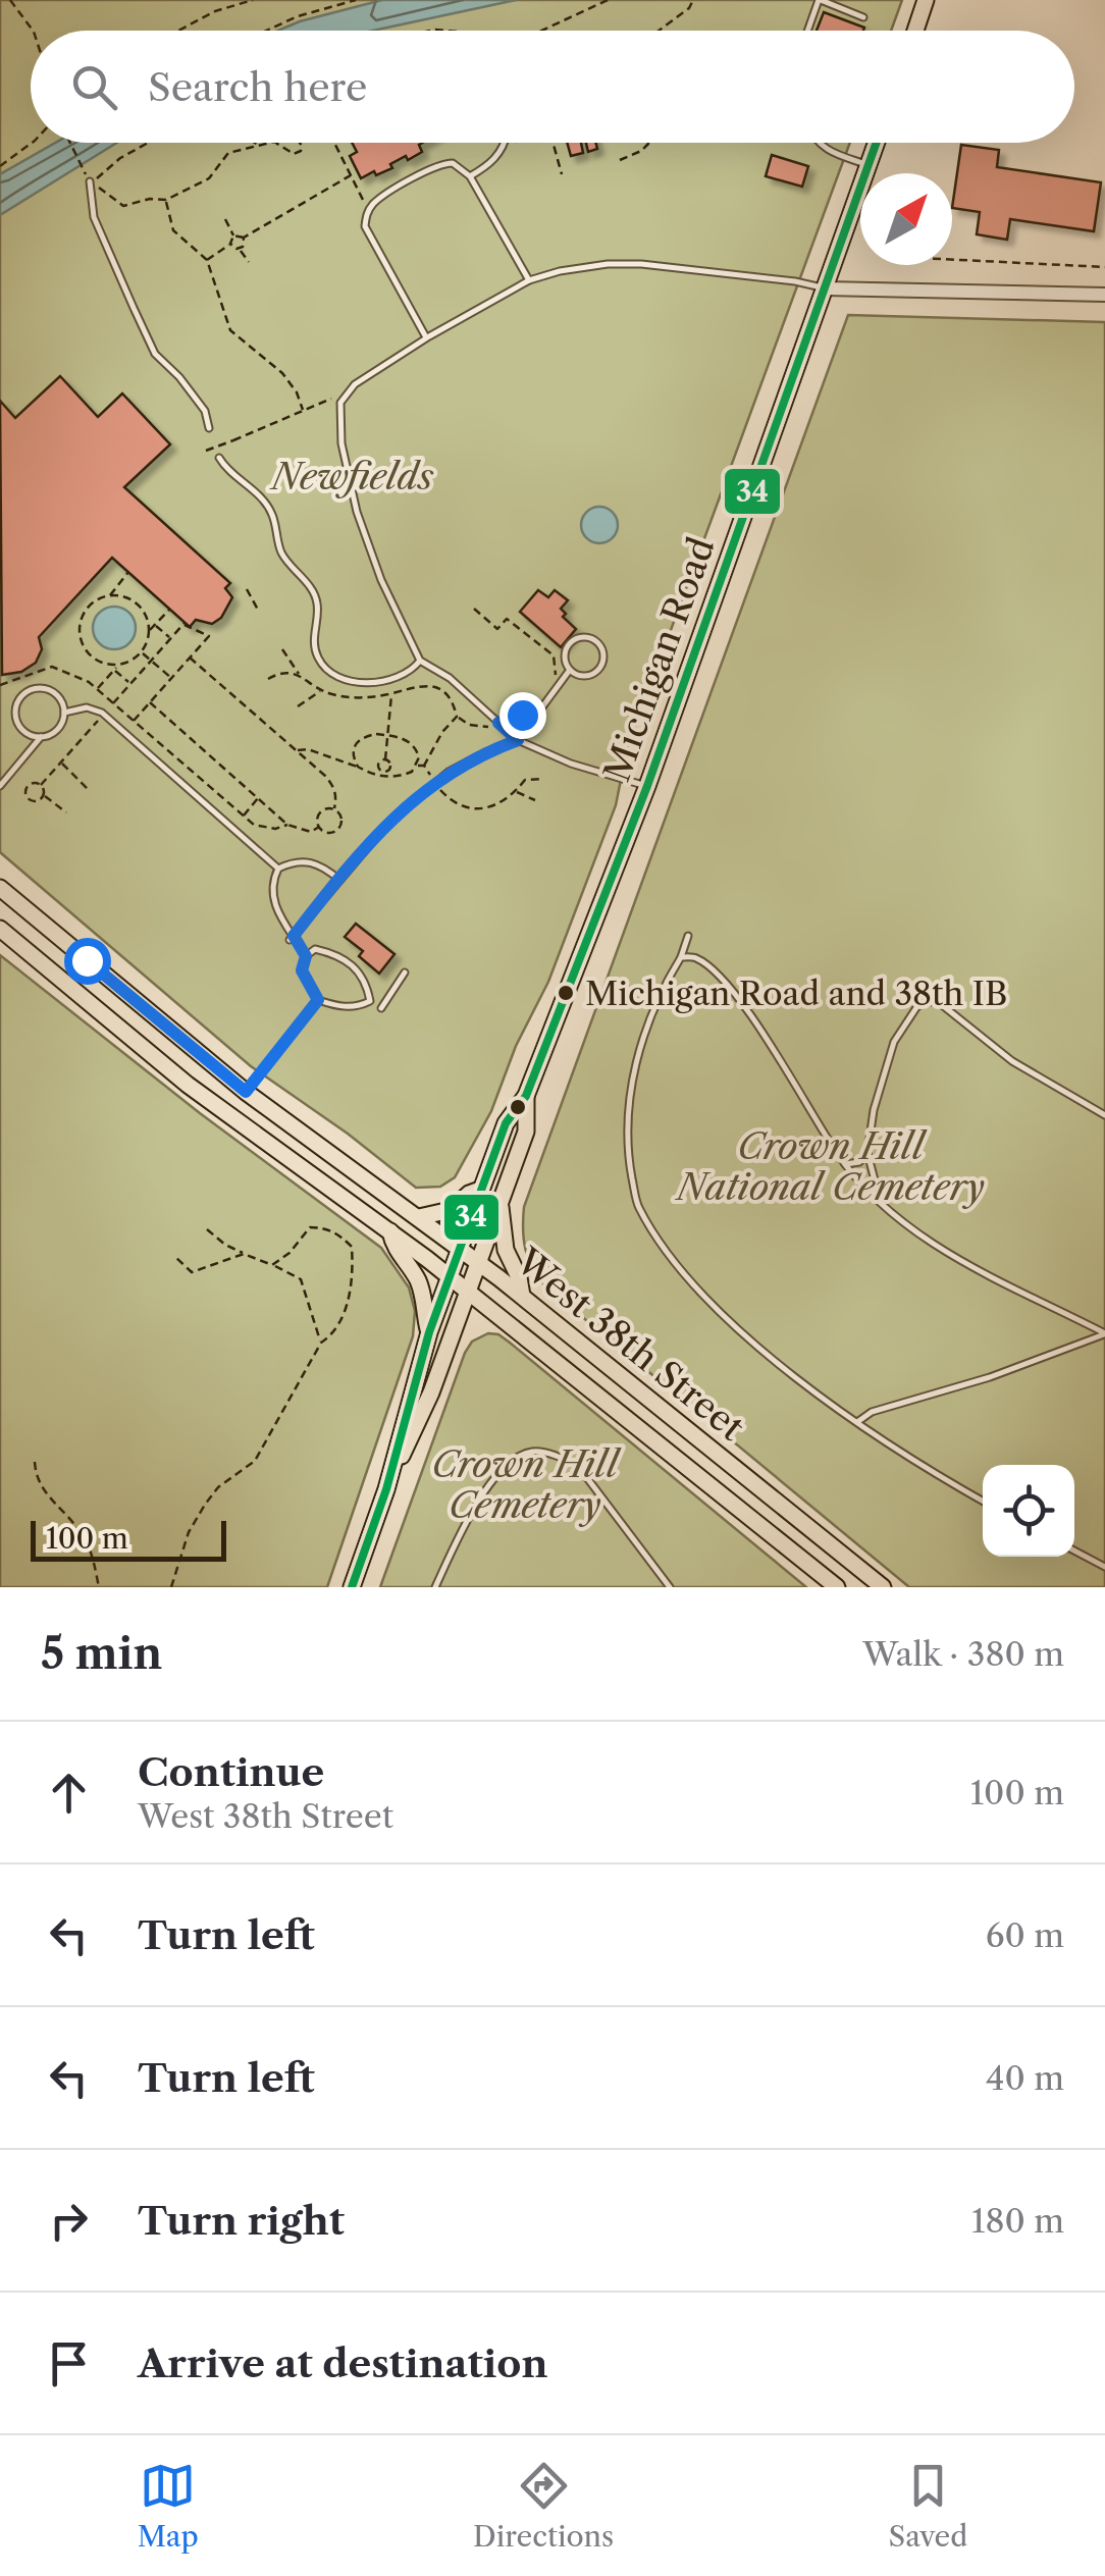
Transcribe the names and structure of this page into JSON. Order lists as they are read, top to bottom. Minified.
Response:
{"streets":{"main road":["Michigan Road","West 38th Street"]},"crossings":[["Michigan Road","West 38th Street"]],"parks":["Newfields","Crown Hill National Cemetery","Crown Hill Cemetery"],"places":["Michigan Road and 38th IB"],"lines":["transit line 34"],"scale_bar":"100 m","north":"top right","page":{"search":"Search here","scale":"100 m","heading":["5 min","Walk · 380 m"],"list":[["Continue","West 38th Street","100 m"],["Turn left","60 m"],["Turn left","40 m"],["Turn right","180 m"],"Arrive at destination"],"nav":["Map","Directions","Saved"]}}
